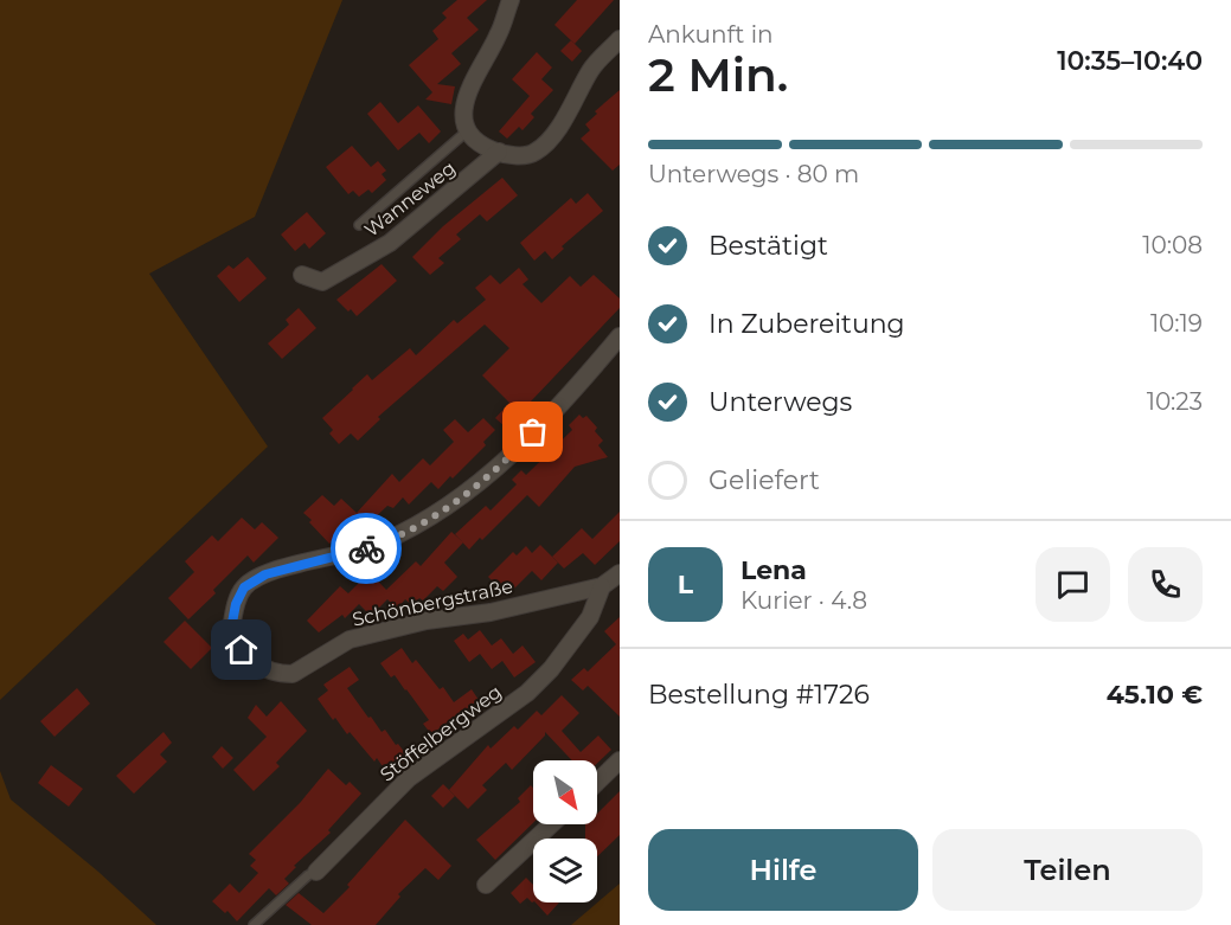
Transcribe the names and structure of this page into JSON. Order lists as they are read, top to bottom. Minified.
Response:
{"streets":{"street":["Wanneweg","Schönbergstraße","Stöffelbergweg"]},"crossings":[["Schönbergstraße","Stöffelbergweg"]],"north":"bottom right","page":{"heading":["2 Min.","Ankunft in","10:35–10:40"],"panel":["Lena","Kurier · 4.8","Bestellung #1726","45.10 €"],"bar":"Unterwegs · 80 m","list":[["Bestätigt","10:08"],["In Zubereitung","10:19"],["Unterwegs","10:23"],"Geliefert"],"round":"L","buttons":["Hilfe","Teilen"]}}
